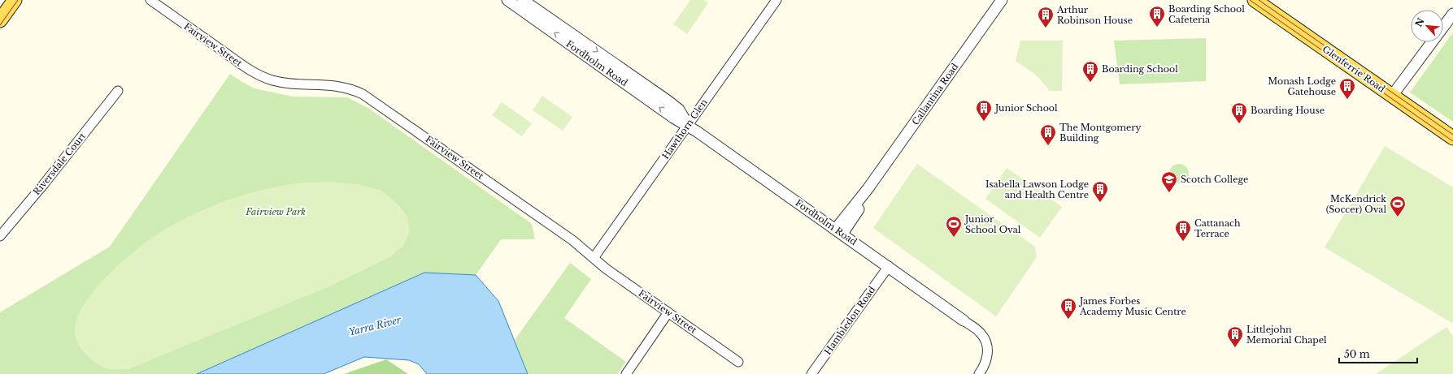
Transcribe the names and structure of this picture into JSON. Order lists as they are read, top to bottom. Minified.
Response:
{"streets":{"main road":["Glenferrie Road"],"street":["Fairview Street","Fordholm Road","Callantina Road","Hawthorn Glen","Riversdale Court","Hambledon Road"]},"crossings":[["Fairview Street","Hawthorn Glen"],["Fordholm Road","Callantina Road"],["Fordholm Road","Hawthorn Glen"],["Fordholm Road","Hambledon Road"]],"water":["Yarra River"],"parks":["Fairview Park"],"places":{"building":["Boarding School Cafeteria","Arthur Robinson House","Boarding School","Monash Lodge Gatehouse","Junior School","Boarding House","The Montgomery Building","Isabella Lawson Lodge and Health Centre","Cattanach Terrace","James Forbes Academy Music Centre","Littlejohn Memorial Chapel"],"school or university":["Scotch College"],"sports":["McKendrick (Soccer) Oval","Junior School Oval"]},"scale_bar":"50 m","north":"top left"}
